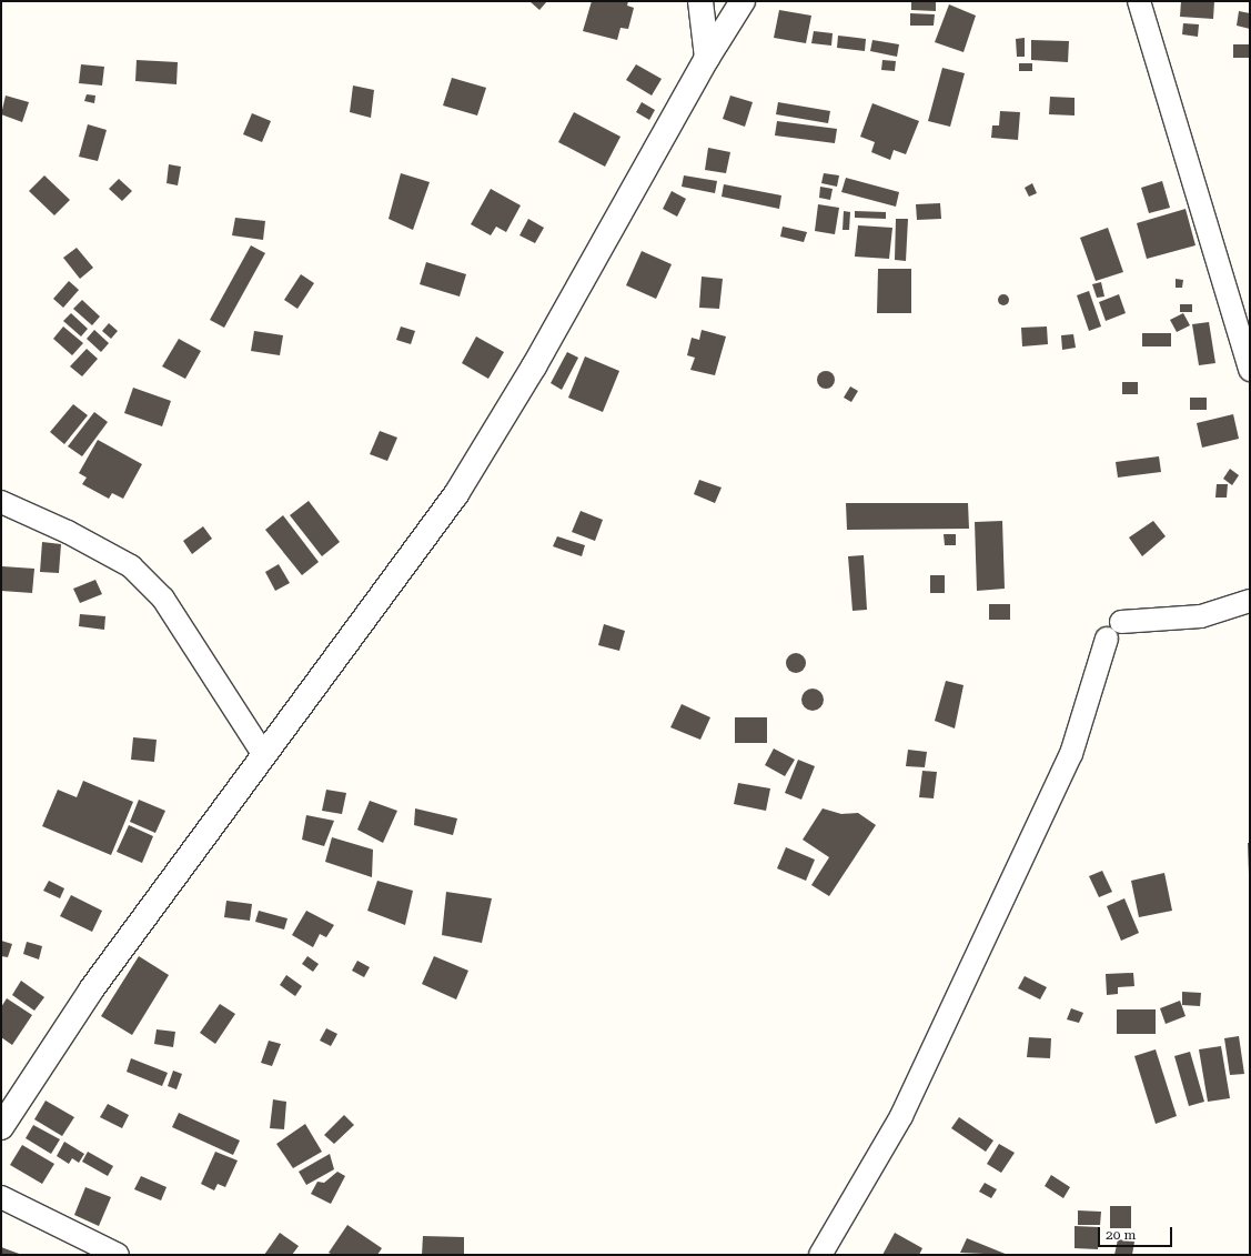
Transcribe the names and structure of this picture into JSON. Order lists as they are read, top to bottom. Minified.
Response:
{"scale_bar":"20 m"}
